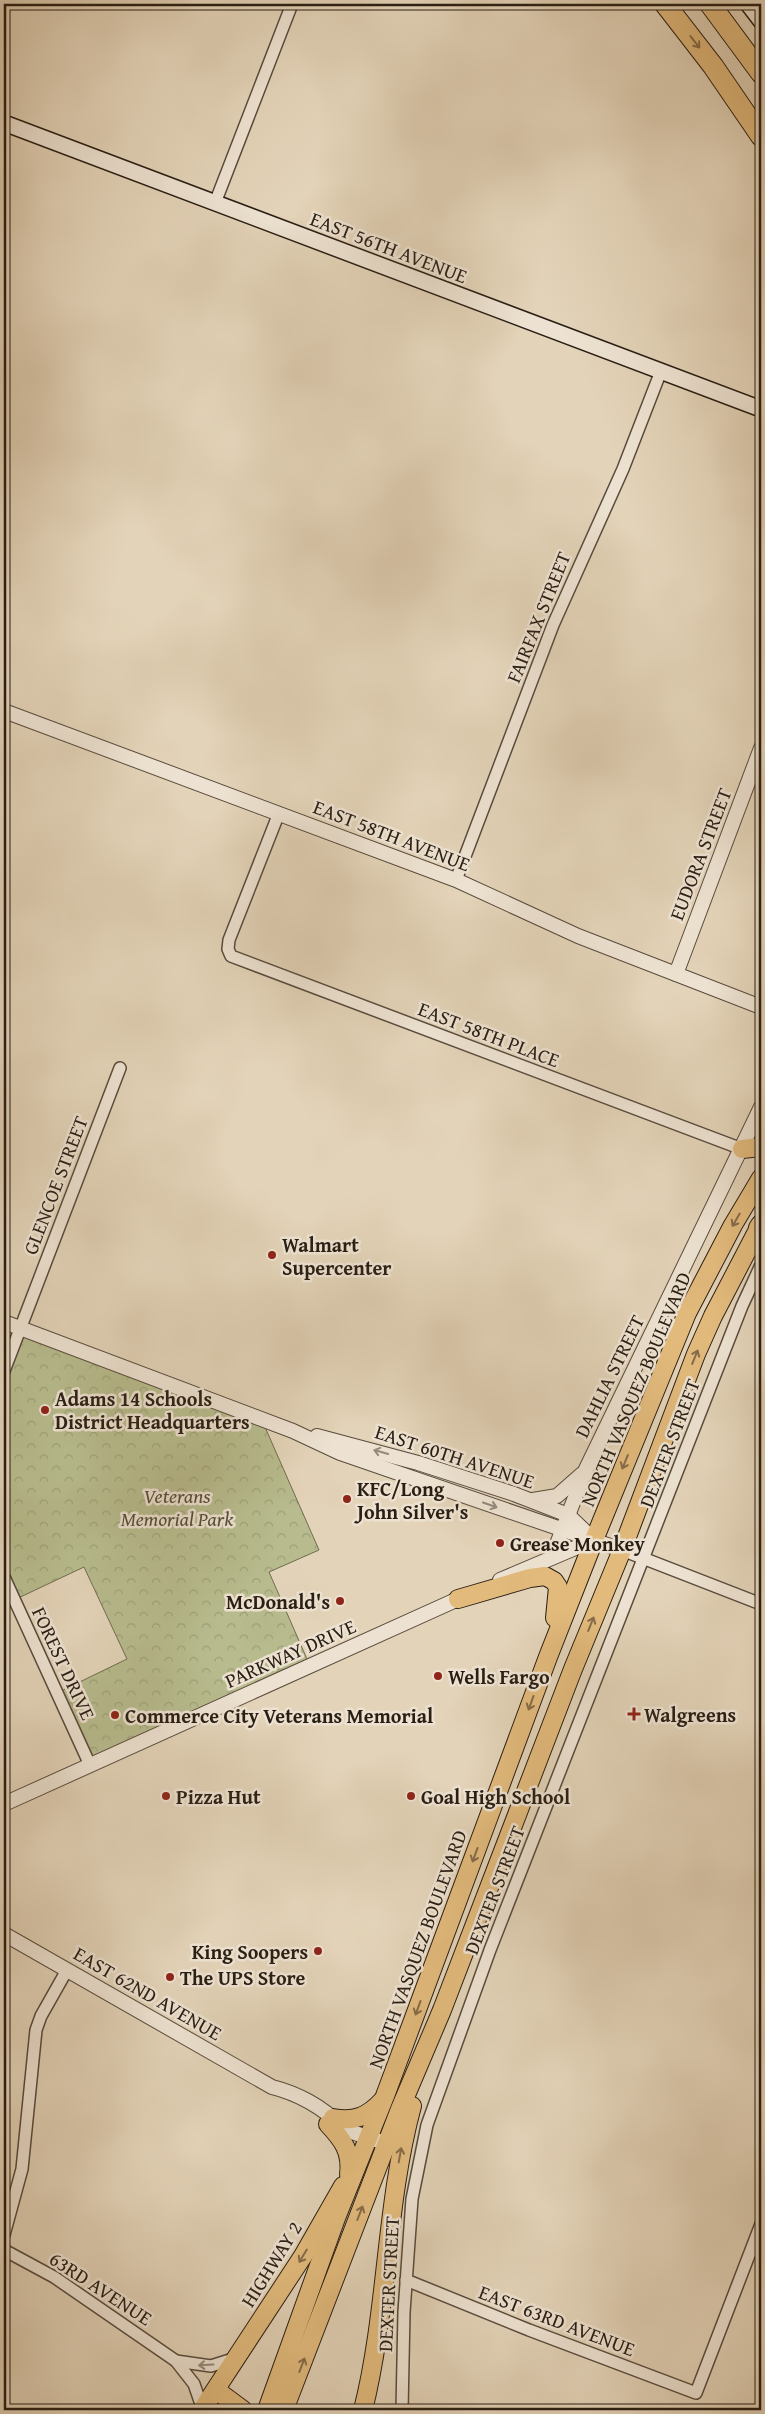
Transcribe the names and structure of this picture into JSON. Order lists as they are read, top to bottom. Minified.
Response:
{"streets":{"main road":["EAST 56TH AVENUE","NORTH VASQUEZ BOULEVARD","HIGHWAY 2"],"street":["FAIRFAX STREET","EAST 58TH AVENUE","EUDORA STREET","EAST 58TH PLACE","GLENCOE STREET","DAHLIA STREET","DEXTER STREET","EAST 60TH AVENUE","PARKWAY DRIVE","FOREST DRIVE","EAST 62ND AVENUE","63RD AVENUE","EAST 63RD AVENUE"]},"crossings":[["EAST 56TH AVENUE","FAIRFAX STREET"],["FAIRFAX STREET","EAST 58TH AVENUE"],["EAST 58TH AVENUE","EUDORA STREET"],["EAST 58TH AVENUE","EAST 58TH PLACE"],["EAST 58TH PLACE","DAHLIA STREET"],["GLENCOE STREET","EAST 60TH AVENUE"],["DAHLIA STREET","EAST 60TH AVENUE"],["DAHLIA STREET","PARKWAY DRIVE"],["NORTH VASQUEZ BOULEVARD","EAST 60TH AVENUE"],["NORTH VASQUEZ BOULEVARD","PARKWAY DRIVE"],["NORTH VASQUEZ BOULEVARD","EAST 62ND AVENUE"],["NORTH VASQUEZ BOULEVARD","HIGHWAY 2"],["DEXTER STREET","EAST 60TH AVENUE"],["DEXTER STREET","EAST 63RD AVENUE"],["EAST 60TH AVENUE","PARKWAY DRIVE"],["PARKWAY DRIVE","FOREST DRIVE"],["EAST 62ND AVENUE","HIGHWAY 2"],["HIGHWAY 2","63RD AVENUE"]],"parks":["Veterans Memorial Park"],"places":{"other":["Walmart Supercenter","Adams 14 Schools District Headquarters","KFC/Long John Silver's","Grease Monkey","McDonald's","Wells Fargo","Commerce City Veterans Memorial","Pizza Hut","Goal High School","King Soopers","The UPS Store"],"health":["Walgreens"]}}
